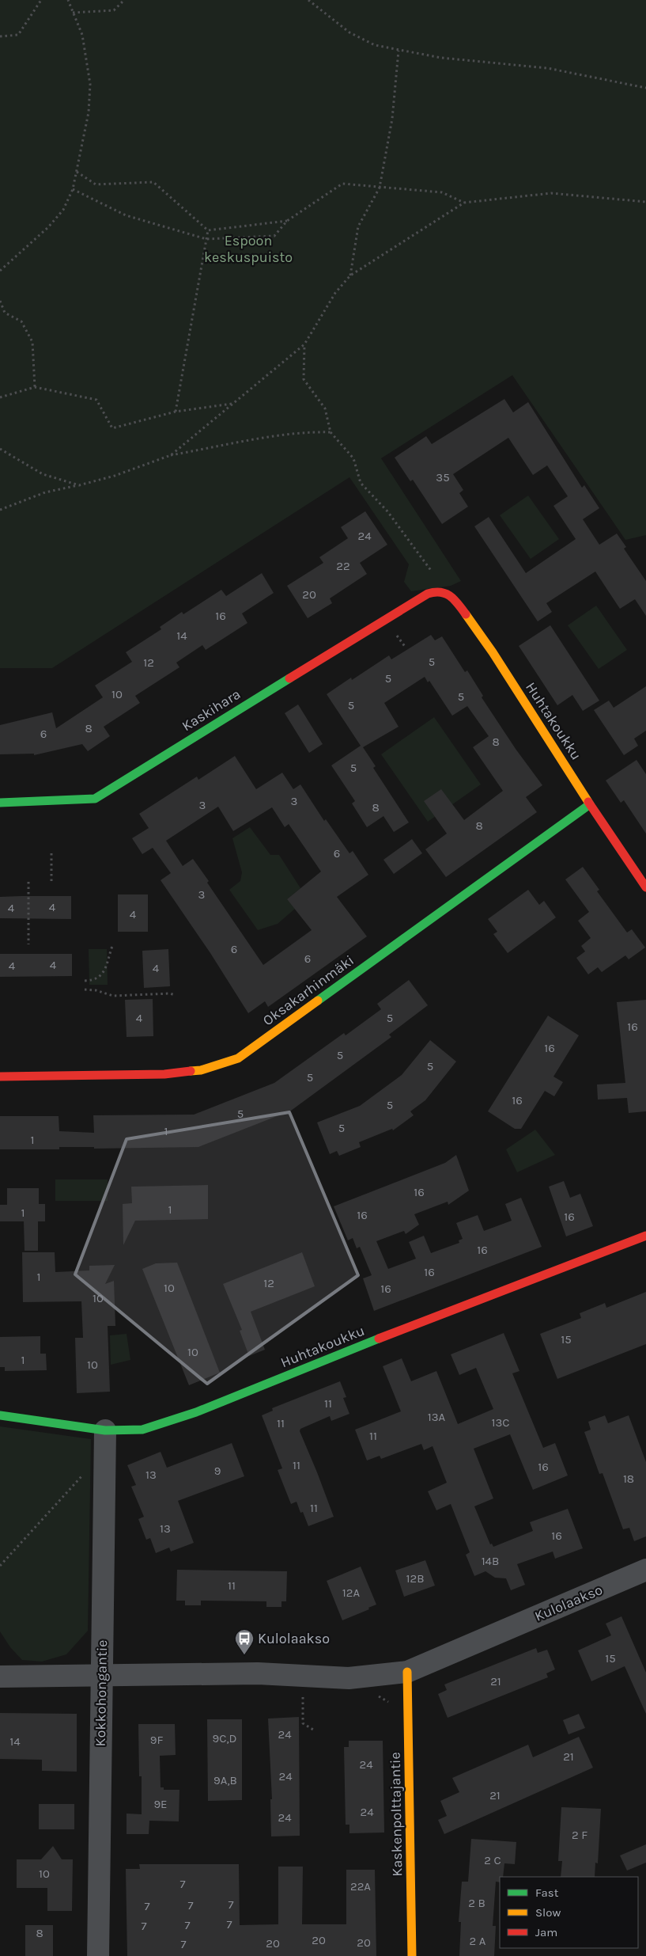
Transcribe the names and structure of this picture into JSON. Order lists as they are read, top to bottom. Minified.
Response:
{"streets":{"street":["Kaskihara","Huhtakoukku","Oksakarhinmäki","Kulolaakso","Kokkohongantie","Kaskenpolttajantie"]},"crossings":[["Kaskihara","Huhtakoukku"],["Huhtakoukku","Oksakarhinmäki"],["Huhtakoukku","Kokkohongantie"],["Kulolaakso","Kokkohongantie"],["Kulolaakso","Kaskenpolttajantie"]],"parks":["Espoon keskuspuisto"],"places":{"bus stop":["Kulolaakso"]},"house_numbers":["35","24","22","20","16","14","5","12","5","10","5","5","8","6","8","5","3","3","8","8","6","3","4","4","4","6","6","4","4","4","4","5","16","16","5","5","5","16","5","5","5","1","1","16","1","1","16","16","16","16","1","12","10","16","10","15","10","1","10","11","13A","13C","11","11","11","16","9","13","18","11","13","16","14B","12B","11","12A","15","21","24","9C,D","9F","14","21","24","24","9A,B","21","9E","24","24","2 F","2 C","10","7","22A","2 B","7","7","7","7","7","7","8","20","2 A","20","20","7"],"legend":["Fast","Slow","Jam"]}
